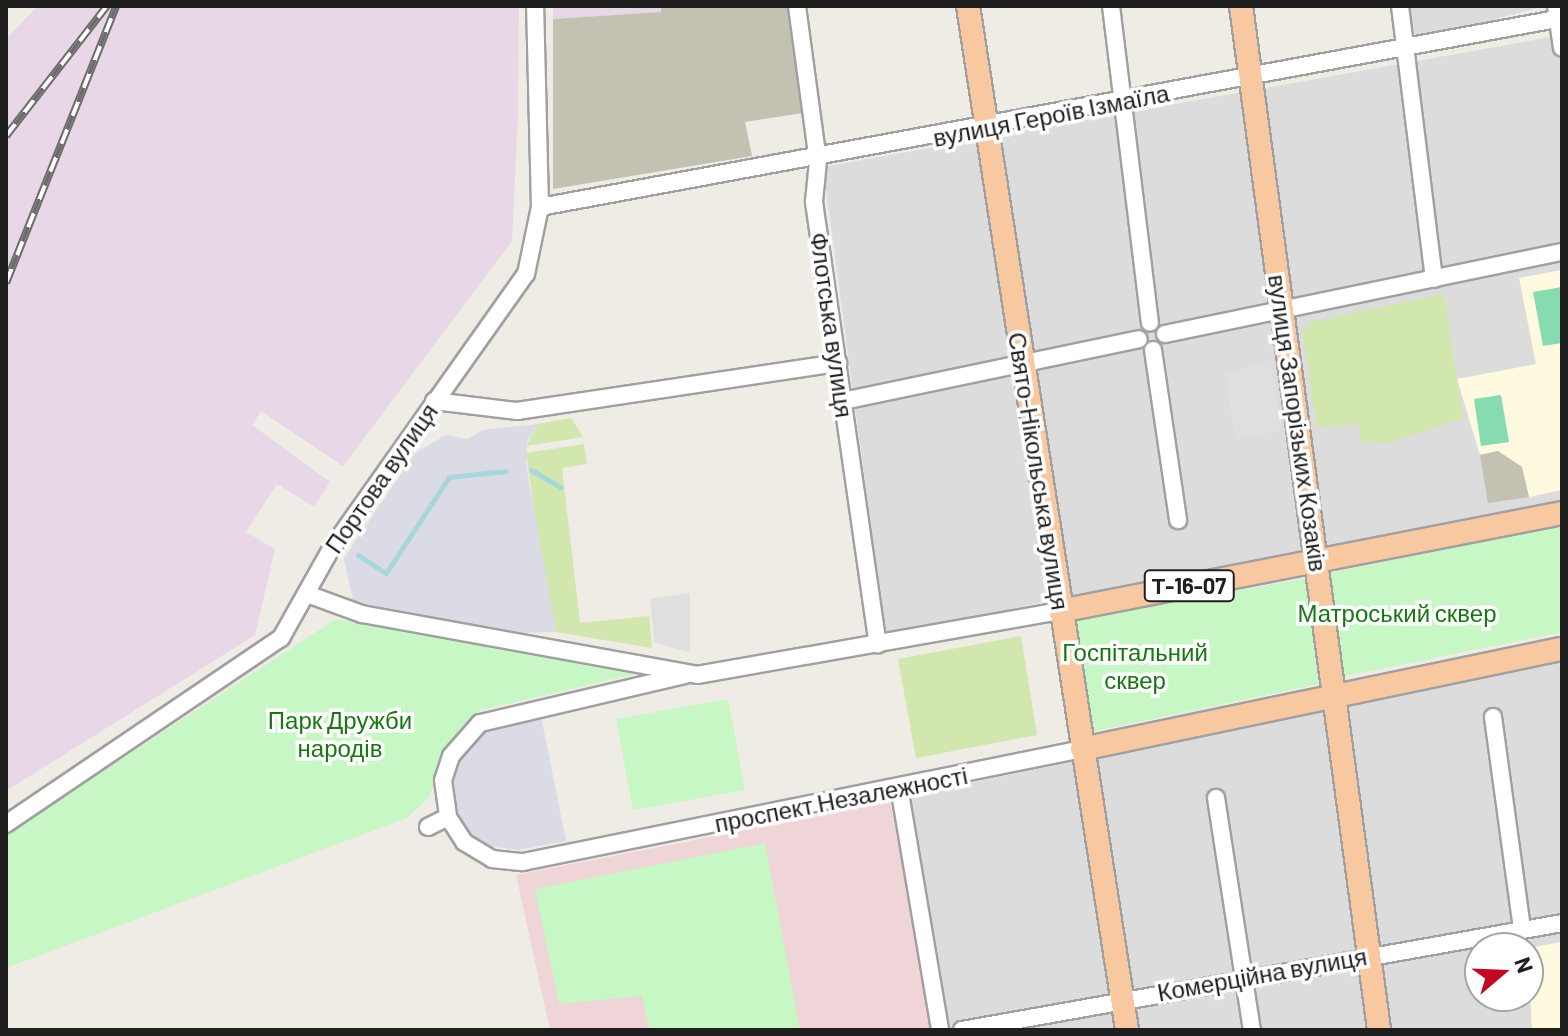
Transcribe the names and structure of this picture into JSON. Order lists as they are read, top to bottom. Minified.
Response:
{"streets":{"main road":["вулиця Запорізьких Козаків","Свято-Нікольська вулиця","Т-16-07","проспект Незалежності"],"street":["вулиця Героїв Ізмаїла","Флотська вулиця","Портова вулиця","Комерційна вулиця"]},"crossings":[["вулиця Героїв Ізмаїла","Флотська вулиця"],["вулиця Героїв Ізмаїла","вулиця Запорізьких Козаків"],["вулиця Героїв Ізмаїла","Свято-Нікольська вулиця"],["вулиця Героїв Ізмаїла","Портова вулиця"],["вулиця Запорізьких Козаків","Т-16-07"],["вулиця Запорізьких Козаків","проспект Незалежності"],["вулиця Запорізьких Козаків","Комерційна вулиця"],["Свято-Нікольська вулиця","Т-16-07"],["Свято-Нікольська вулиця","проспект Незалежності"],["Свято-Нікольська вулиця","Комерційна вулиця"]],"parks":["Матроський сквер","Госпітальний сквер","Парк Дружби народів"],"north":"right"}
